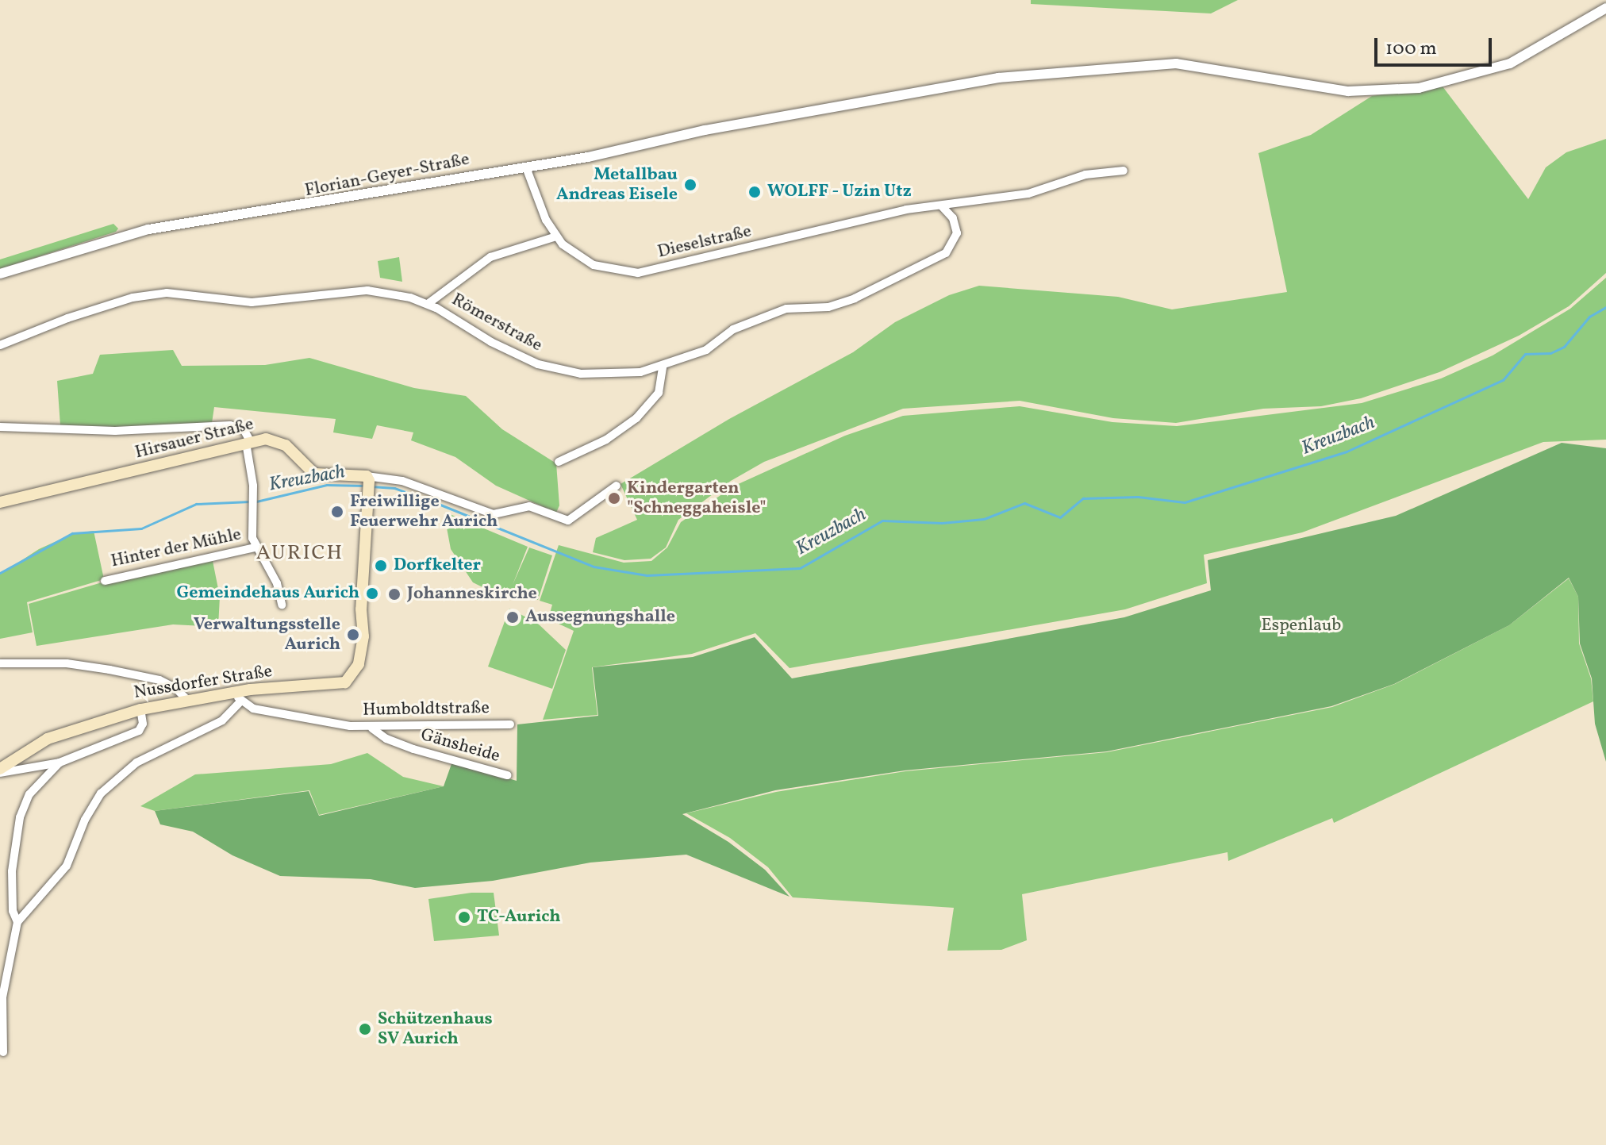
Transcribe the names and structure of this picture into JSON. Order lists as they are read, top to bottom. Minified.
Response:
{"streets":{"main road":["Hirsauer Straße","Nussdorfer Straße"],"street":["Florian-Geyer-Straße","Dieselstraße","Römerstraße","Hinter der Mühle","Humboldtstraße","Gänsheide"]},"crossings":[["Florian-Geyer-Straße","Dieselstraße"],["Dieselstraße","Römerstraße"],["Hirsauer Straße","Nussdorfer Straße"],["Nussdorfer Straße","Humboldtstraße"],["Humboldtstraße","Gänsheide"]],"districts":["AURICH"],"water":["Kreuzbach"],"parks":["Espenlaub"],"places":["Metallbau Andreas Eisele","WOLFF - Uzin Utz","Kindergarten \"Schneggaheisle\"","Freiwillige Feuerwehr Aurich","Dorfkelter","Gemeindehaus Aurich","Johanneskirche","Aussegnungshalle","Verwaltungsstelle Aurich","TC-Aurich","Schützenhaus SV Aurich"],"scale_bar":"100 m"}
